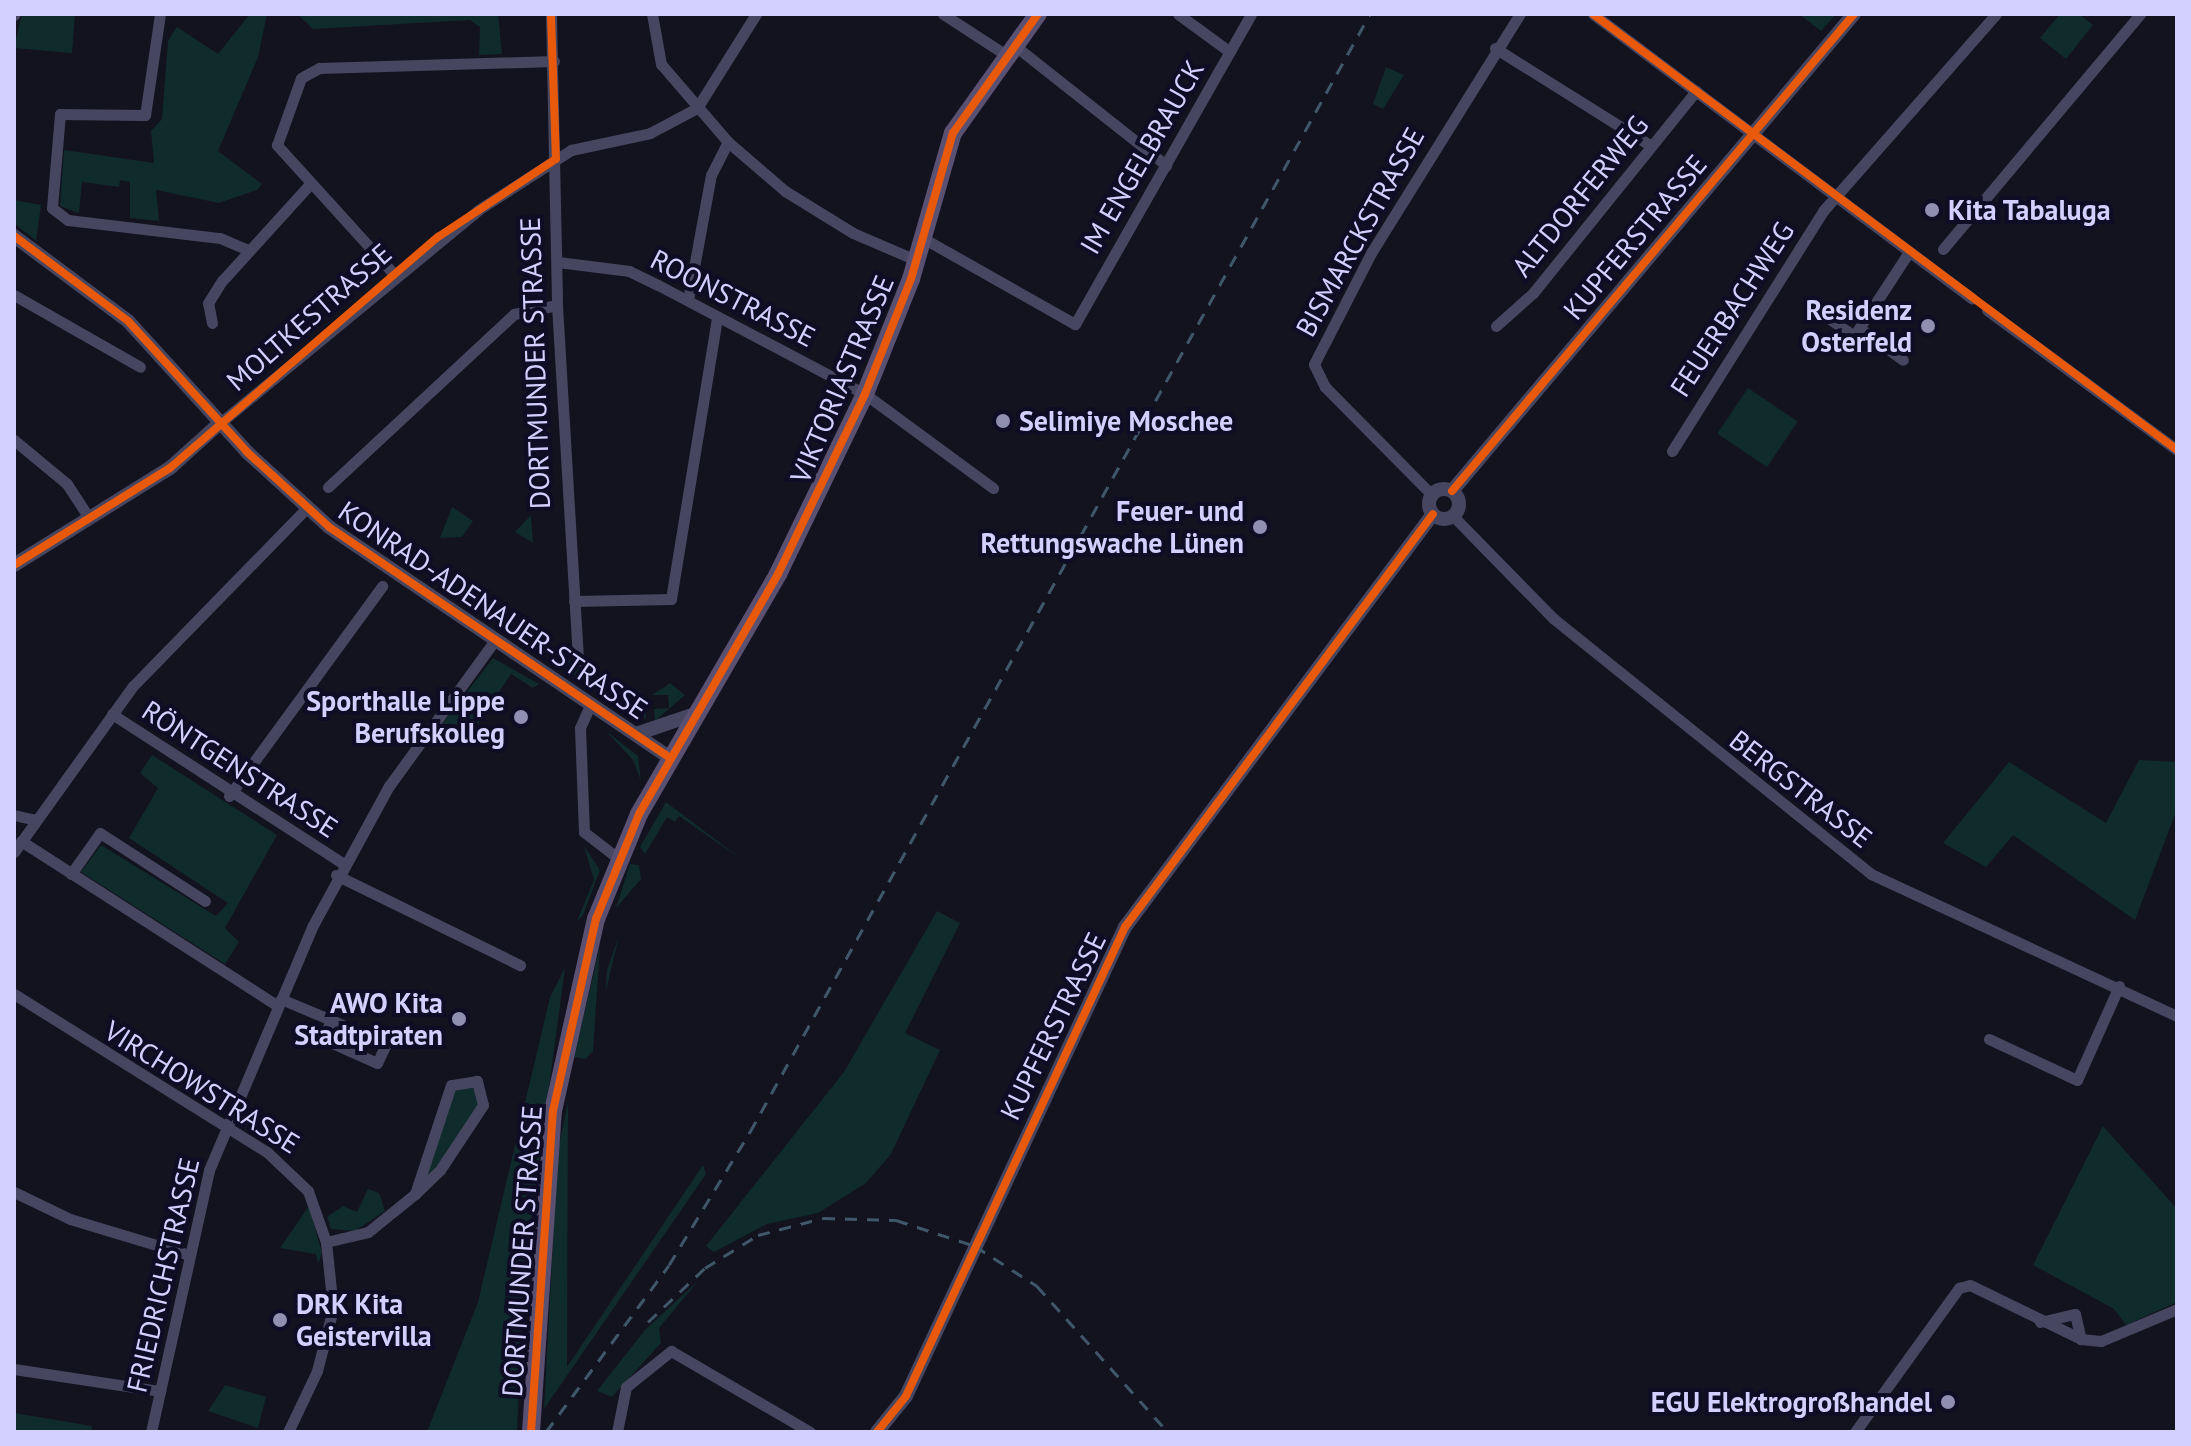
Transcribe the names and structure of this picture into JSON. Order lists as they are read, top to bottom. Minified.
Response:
{"streets":{"main road":["DORTMUNDER STRASSE","VIKTORIASTRASSE"],"street":["IM ENGELBRAUCK","ALTDORFERWEG","BISMARCKSTRASSE","KUPFERSTRASSE","ROONSTRASSE","FEUERBACHWEG","MOLTKESTRASSE","KONRAD-ADENAUER-STRASSE","RÖNTGENSTRASSE","BERGSTRASSE","VIRCHOWSTRASSE","FRIEDRICHSTRASSE"]},"crossings":[["IM ENGELBRAUCK","VIKTORIASTRASSE"],["ROONSTRASSE","DORTMUNDER STRASSE"],["ROONSTRASSE","VIKTORIASTRASSE"],["MOLTKESTRASSE","DORTMUNDER STRASSE"],["MOLTKESTRASSE","KONRAD-ADENAUER-STRASSE"],["DORTMUNDER STRASSE","VIKTORIASTRASSE"],["DORTMUNDER STRASSE","KONRAD-ADENAUER-STRASSE"],["VIKTORIASTRASSE","KONRAD-ADENAUER-STRASSE"],["KONRAD-ADENAUER-STRASSE","FRIEDRICHSTRASSE"],["RÖNTGENSTRASSE","FRIEDRICHSTRASSE"],["VIRCHOWSTRASSE","FRIEDRICHSTRASSE"]],"places":["Kita Tabaluga","Residenz Osterfeld","Selimiye Moschee","Feuer- und Rettungswache Lünen","Sporthalle Lippe Berufskolleg","AWO Kita Stadtpiraten","DRK Kita Geistervilla","EGU Elektrogroßhandel"]}
